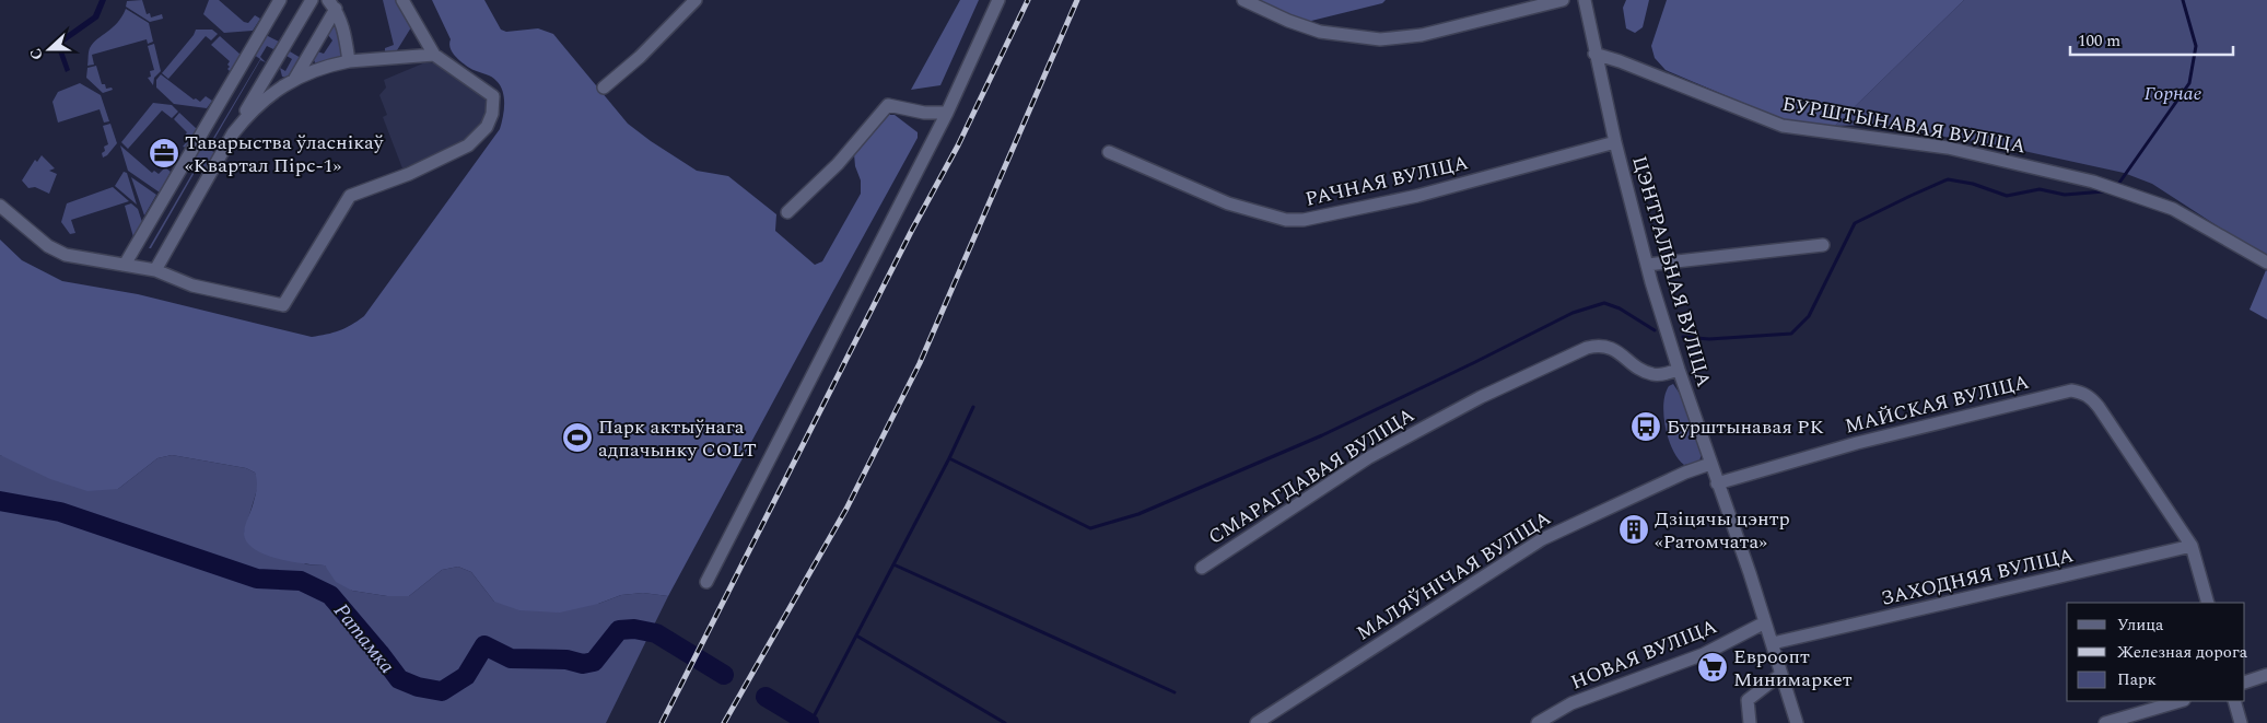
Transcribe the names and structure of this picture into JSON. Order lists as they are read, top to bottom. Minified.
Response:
{"streets":{"street":["БУРШТЫНАВАЯ ВУЛІЦА","РАЧНАЯ ВУЛІЦА","ЦЭНТРАЛЬНАЯ ВУЛІЦА","МАЙСКАЯ ВУЛІЦА","СМАРАГДАВАЯ ВУЛІЦА","МАЛЯЎНІЧАЯ ВУЛІЦА","ЗАХОДНЯЯ ВУЛІЦА","НОВАЯ ВУЛІЦА"]},"crossings":[["БУРШТЫНАВАЯ ВУЛІЦА","ЦЭНТРАЛЬНАЯ ВУЛІЦА"],["РАЧНАЯ ВУЛІЦА","ЦЭНТРАЛЬНАЯ ВУЛІЦА"],["ЦЭНТРАЛЬНАЯ ВУЛІЦА","МАЙСКАЯ ВУЛІЦА"],["ЦЭНТРАЛЬНАЯ ВУЛІЦА","СМАРАГДАВАЯ ВУЛІЦА"],["ЦЭНТРАЛЬНАЯ ВУЛІЦА","МАЛЯЎНІЧАЯ ВУЛІЦА"],["ЦЭНТРАЛЬНАЯ ВУЛІЦА","ЗАХОДНЯЯ ВУЛІЦА"],["ЦЭНТРАЛЬНАЯ ВУЛІЦА","НОВАЯ ВУЛІЦА"],["МАЙСКАЯ ВУЛІЦА","ЗАХОДНЯЯ ВУЛІЦА"]],"water":["Ратамка"],"parks":["Горнае"],"places":{"office":["Таварыства ўласнікаў «Квартал Пірс-1»"],"bus stop":["Бурштынавая РК"],"sports":["Парк актыўнага адпачынку COLT"],"building":["Дзіцячы цэнтр «Ратомчата»"],"supermarket":["Евроопт Минимаркет"]},"legend":["Улица","Железная дорога","Парк"],"scale_bar":"100 m","north":"left"}
